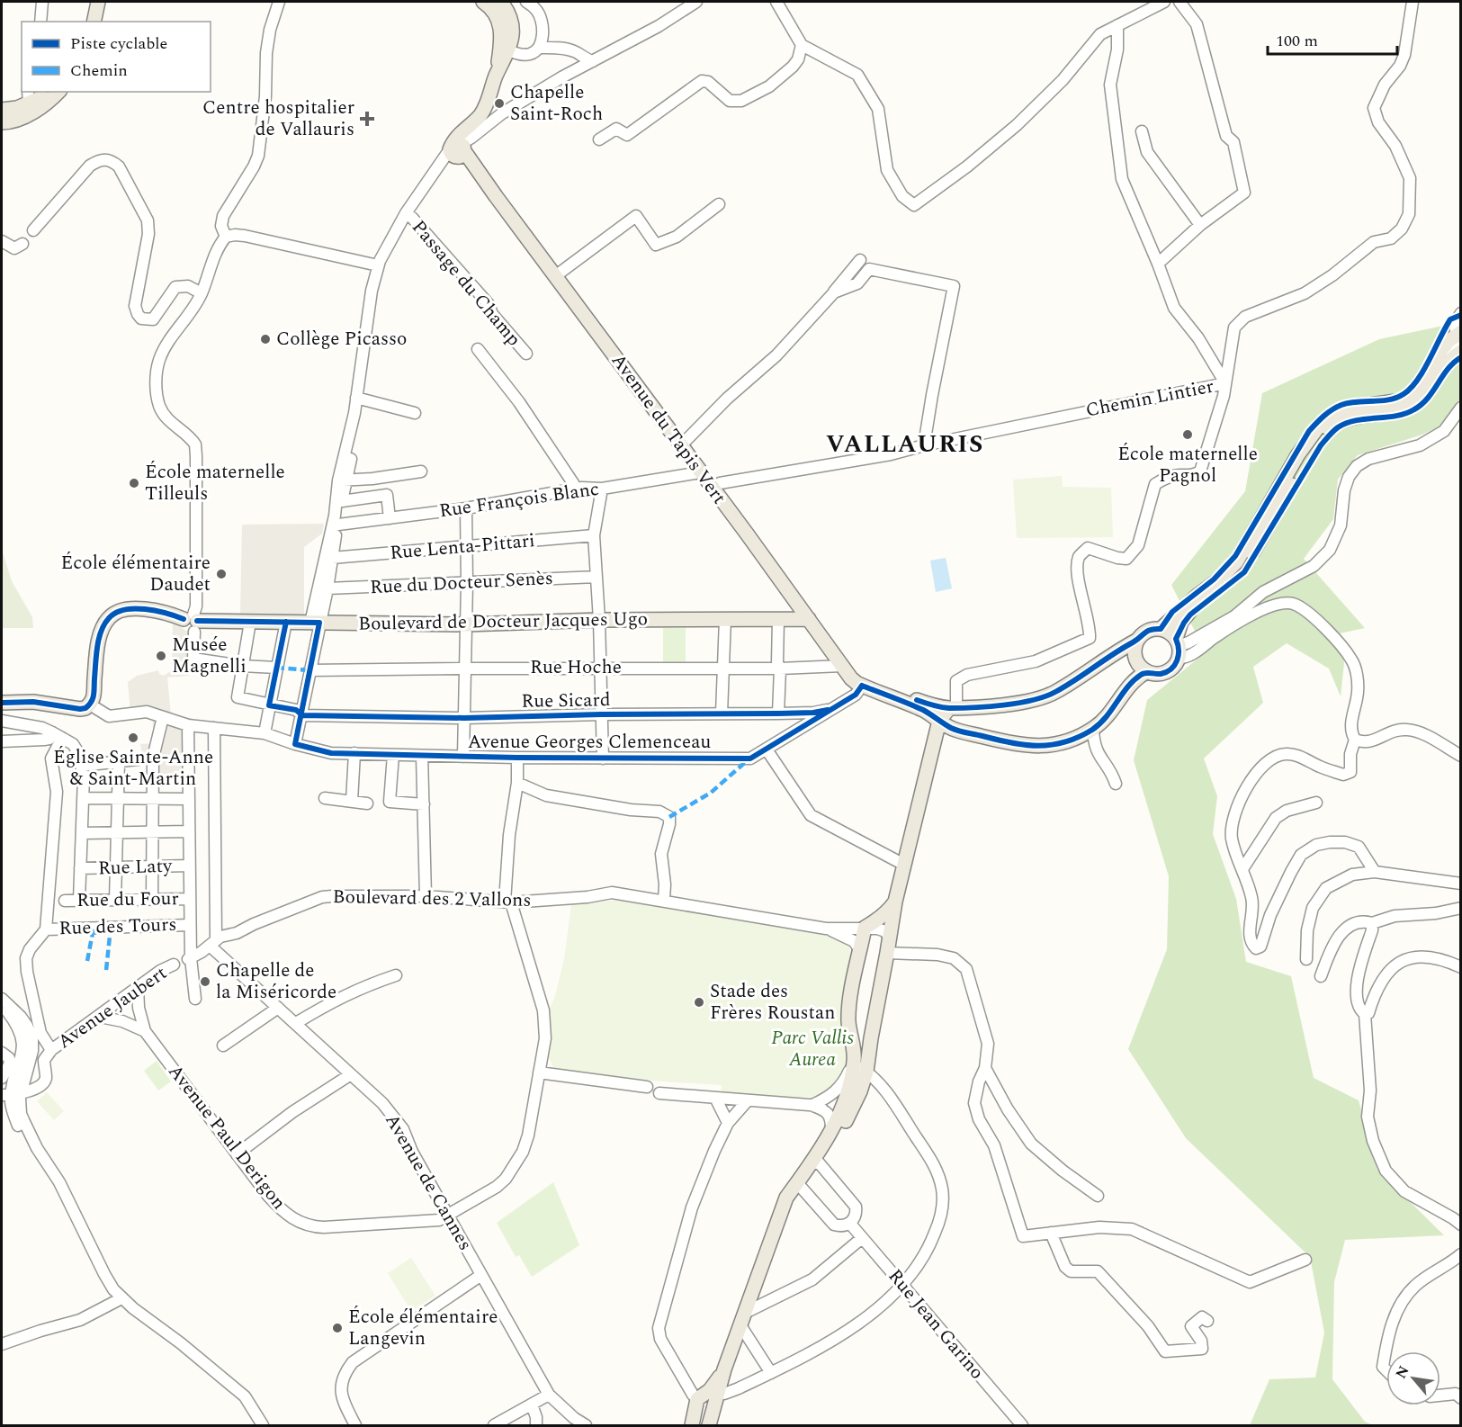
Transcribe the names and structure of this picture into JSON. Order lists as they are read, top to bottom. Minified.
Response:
{"streets":{"main road":["Avenue du Tapis Vert","Boulevard de Docteur Jacques Ugo"],"street":["Passage du Champ","Chemin Lintier","Rue François Blanc","Rue Lenta-Pittari","Rue du Docteur Senès","Rue Hoche","Rue Sicard","Avenue Georges Clemenceau","Rue Laty","Boulevard des 2 Vallons","Rue du Four","Rue des Tours","Avenue Jaubert","Avenue Paul Derigon","Avenue de Cannes","Rue Jean Garino"]},"crossings":[["Chemin Lintier","Avenue du Tapis Vert"],["Avenue du Tapis Vert","Rue François Blanc"],["Avenue du Tapis Vert","Boulevard de Docteur Jacques Ugo"],["Avenue du Tapis Vert","Rue Hoche"],["Avenue du Tapis Vert","Avenue Georges Clemenceau"],["Boulevard de Docteur Jacques Ugo","Avenue Georges Clemenceau"],["Rue Sicard","Avenue Georges Clemenceau"],["Boulevard des 2 Vallons","Avenue Paul Derigon"],["Boulevard des 2 Vallons","Avenue de Cannes"],["Avenue Jaubert","Avenue Paul Derigon"],["Avenue Paul Derigon","Avenue de Cannes"]],"districts":["VALLAURIS"],"parks":["Parc Vallis Aurea"],"places":{"other":["Chapelle Saint-Roch","Collège Picasso","École maternelle Pagnol","École maternelle Tilleuls","École élémentaire Daudet","Musée Magnelli","Église Sainte-Anne & Saint-Martin","Chapelle de la Miséricorde","Stade des Frères Roustan","École élémentaire Langevin"],"health":["Centre hospitalier de Vallauris"]},"legend":["Piste cyclable","Chemin"],"scale_bar":"100 m","north":"top left"}
